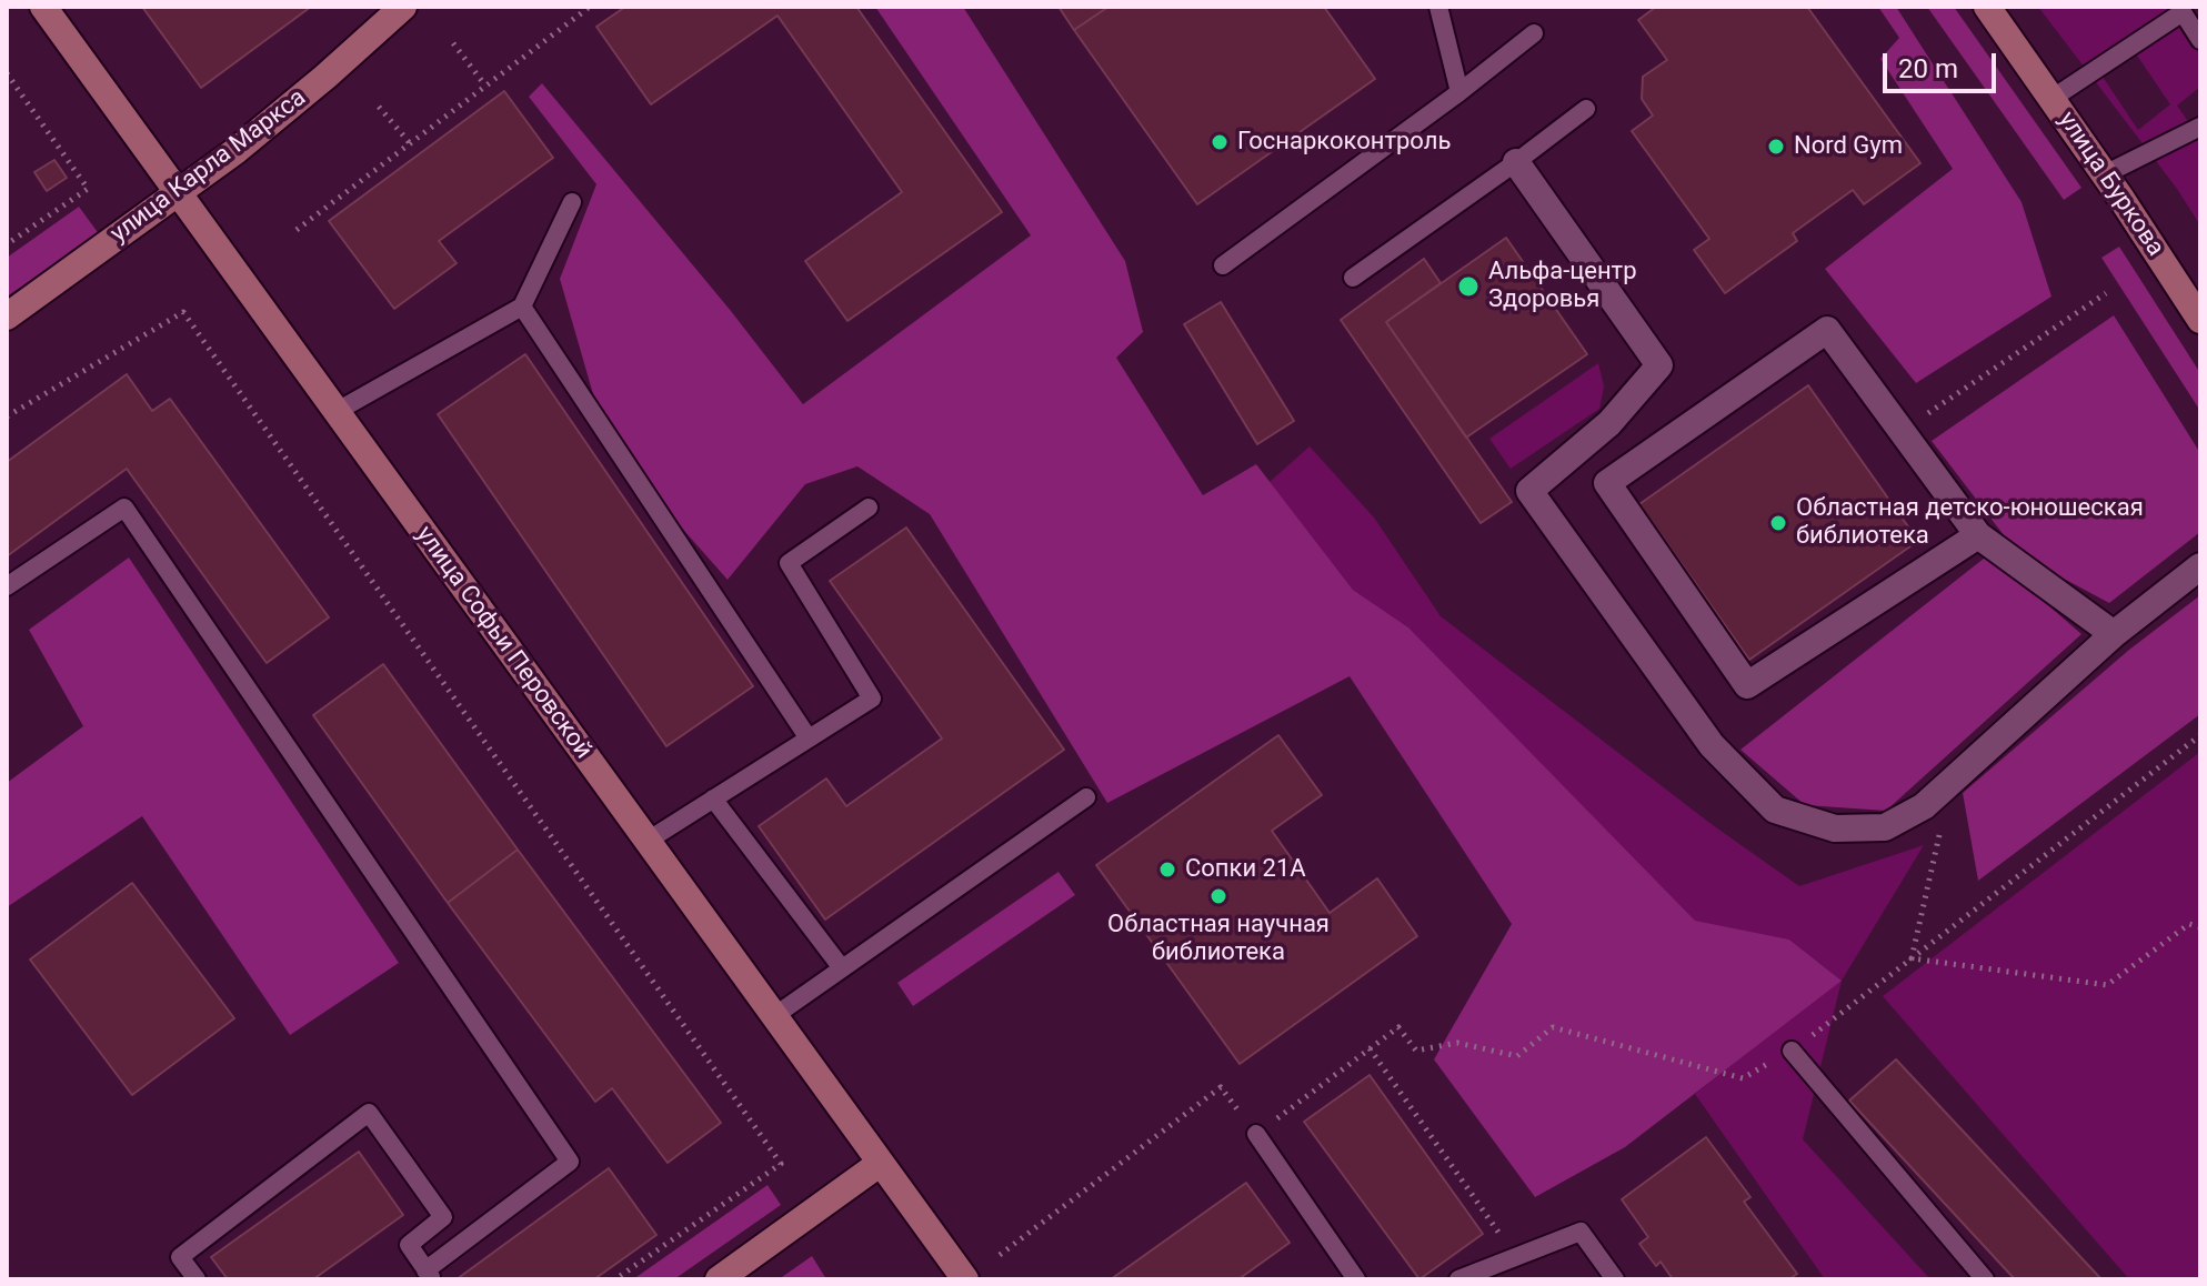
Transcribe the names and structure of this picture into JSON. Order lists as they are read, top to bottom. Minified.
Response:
{"streets":{"street":["улица Карла Маркса","улица Буркова","улица Софьи Перовской"]},"crossings":[["улица Карла Маркса","улица Софьи Перовской"]],"places":["Госнаркоконтроль","Nord Gym","Альфа-центр Здоровья","Областная детско-юношеская библиотека","Сопки 21А","Областная научная библиотека"],"scale_bar":"20 m"}
